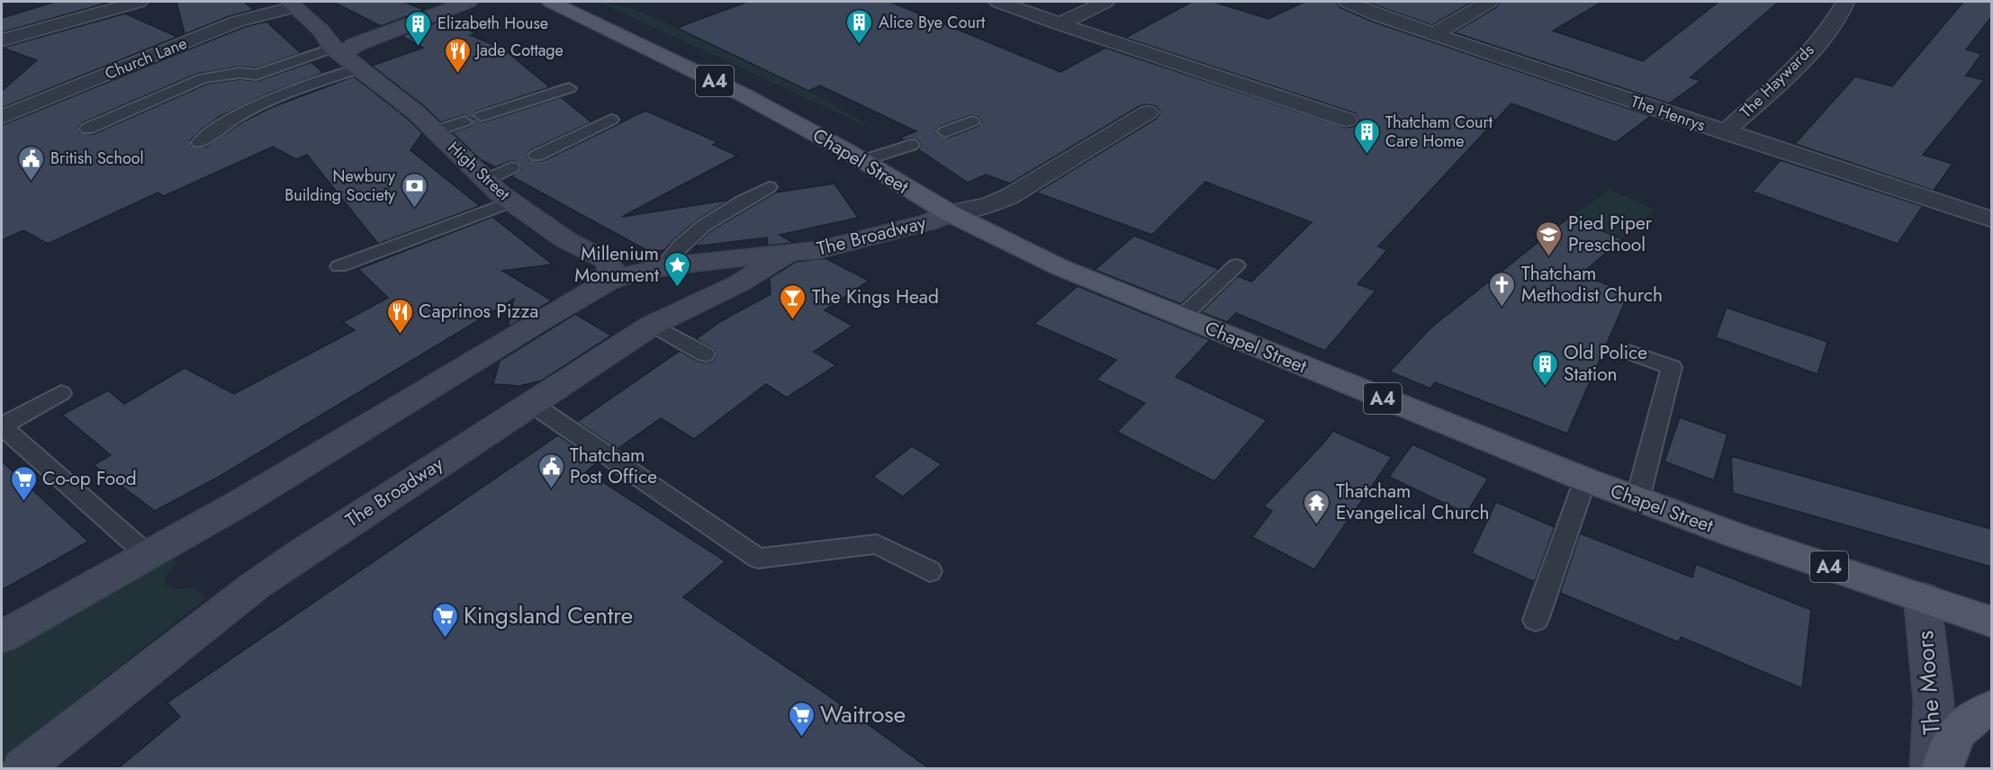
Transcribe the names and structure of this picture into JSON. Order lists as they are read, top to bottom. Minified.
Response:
{"streets":{"main road":["A4","Chapel Street"],"street":["Church Lane","The Haywards","The Henrys","High Street","The Broadway","The Moors"]},"crossings":[["Church Lane","High Street"],["The Haywards","The Henrys"],["Chapel Street","The Broadway"],["Chapel Street","The Moors"],["High Street","The Broadway"]],"places":{"building":["Alice Bye Court","Elizabeth House","Thatcham Court Care Home","Old Police Station"],"restaurant":["Jade Cottage","Caprinos Pizza"],"public building":["British School","Thatcham Post Office"],"bank":["Newbury Building Society"],"school or university":["Pied Piper Preschool"],"place":["Millenium Monument"],"church":["Thatcham Methodist Church"],"bar":["The Kings Head"],"supermarket":["Co-op Food","Kingsland Centre","Waitrose"],"temple":["Thatcham Evangelical Church"]}}
